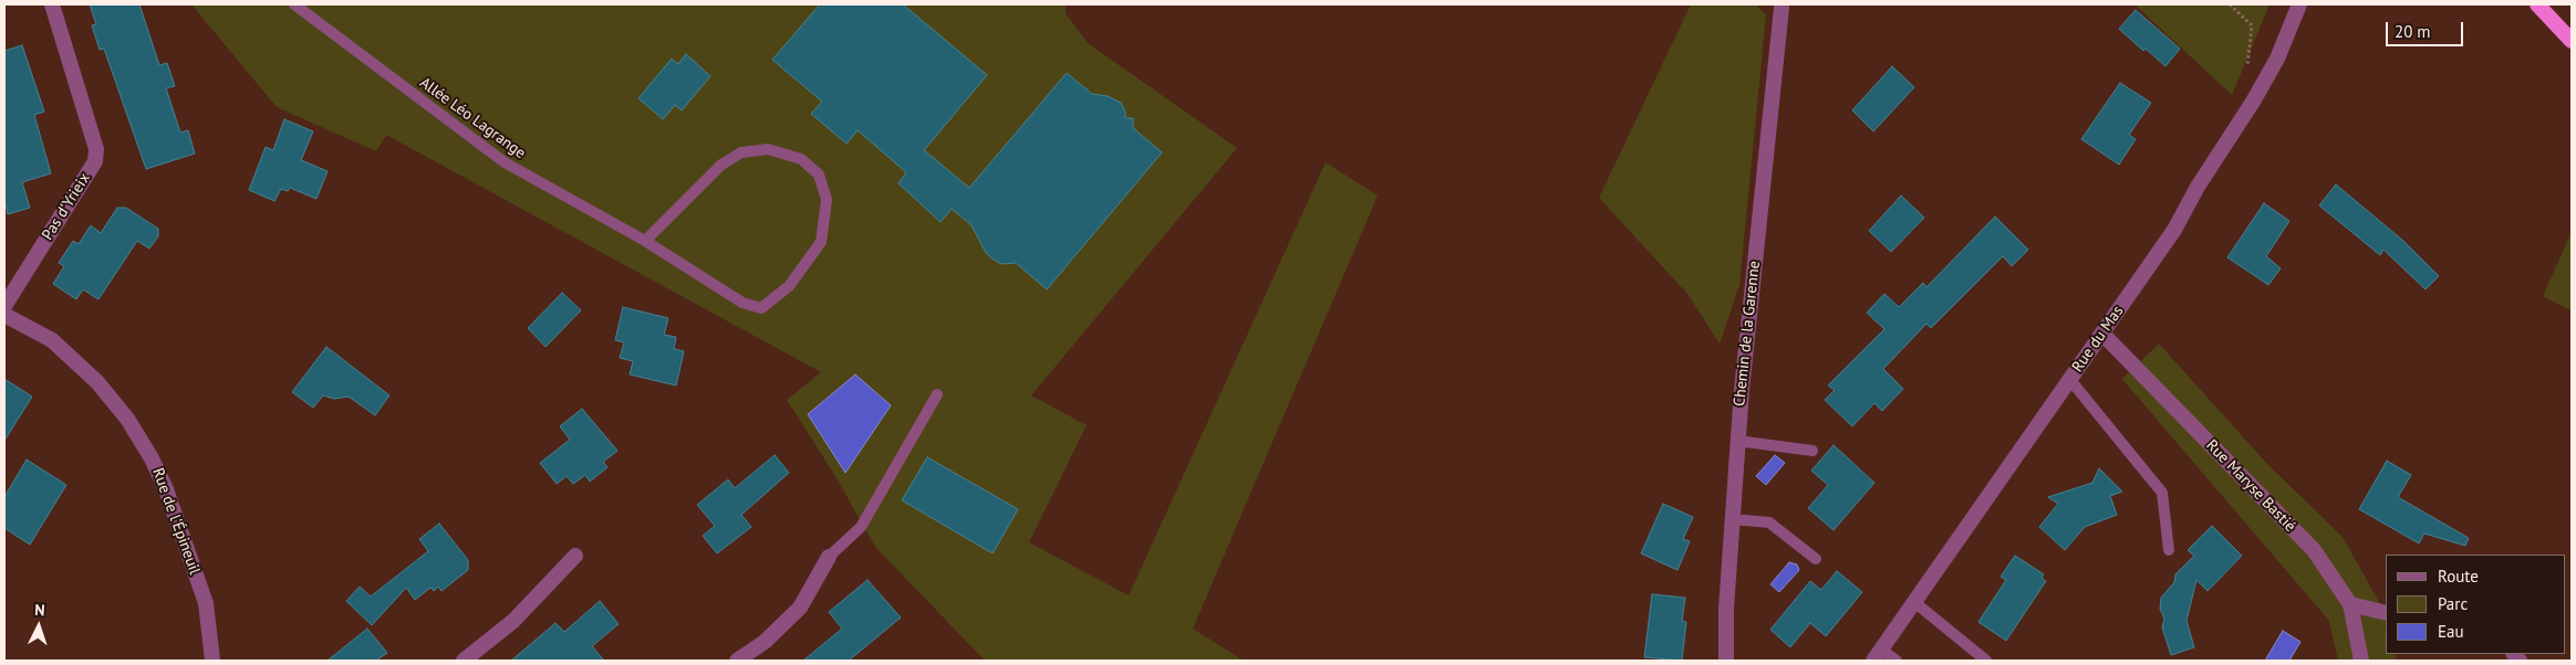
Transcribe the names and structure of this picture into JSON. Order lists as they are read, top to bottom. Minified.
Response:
{"streets":{"street":["Pas d'Yrieix","Chemin de la Garenne","Rue du Mas","Rue Maryse Bastié","Rue de l'Épineuil"],"lane":["Allée Léo Lagrange"]},"crossings":[["Rue du Mas","Rue Maryse Bastié"]],"legend":["Route","Parc","Eau"],"scale_bar":"20 m","north":"top"}
